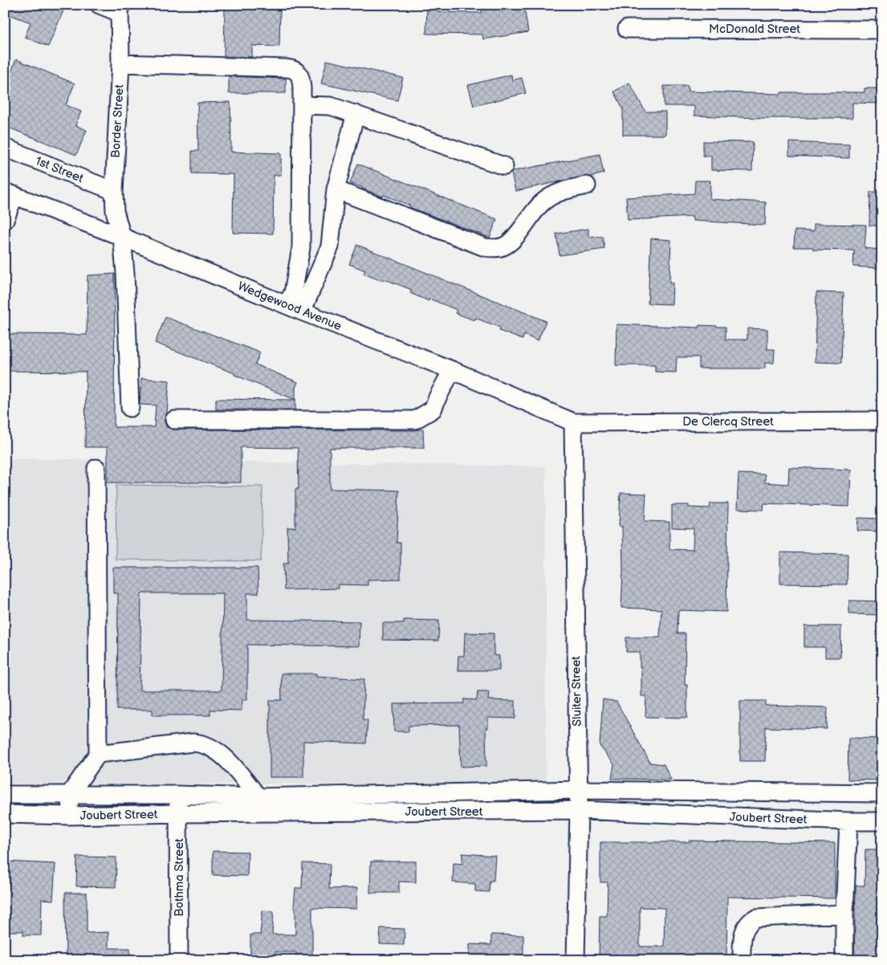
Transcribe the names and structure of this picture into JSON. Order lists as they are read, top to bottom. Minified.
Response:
{"streets":{"street":["McDonald Street","Border Street","1st Street","Wedgewood Avenue","De Clercq Street","Sluiter Street","Joubert Street","Bothma Street"]},"crossings":[["Border Street","1st Street"],["Border Street","Wedgewood Avenue"],["Wedgewood Avenue","De Clercq Street"],["Wedgewood Avenue","Sluiter Street"],["De Clercq Street","Sluiter Street"],["Sluiter Street","Joubert Street"],["Joubert Street","Bothma Street"]]}
